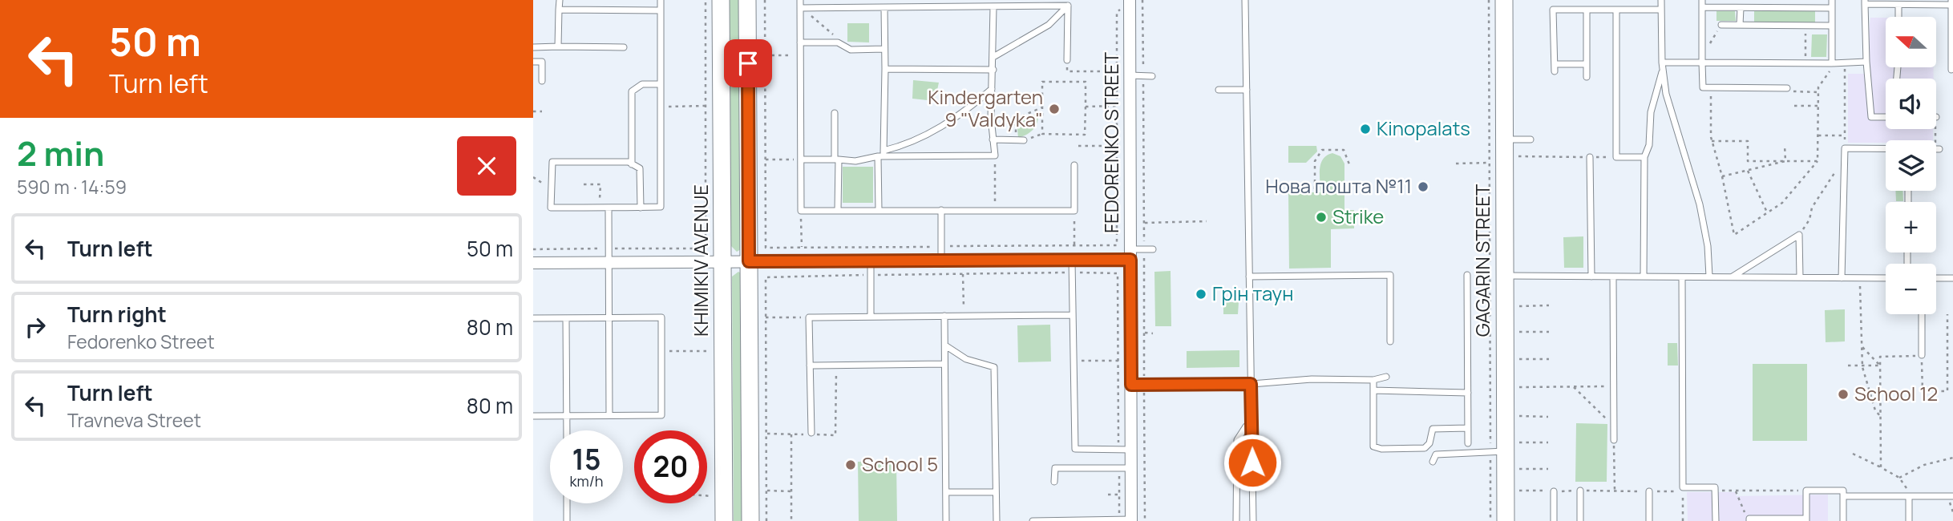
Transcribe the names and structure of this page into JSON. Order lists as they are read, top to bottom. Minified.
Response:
{"streets":{"main road":["KHIMIKIV AVENUE","GAGARIN STREET"],"street":["FEDORENKO STREET"]},"places":["Kindergarten 9 \"Valdyka\"","Kinopalats","Нова пошта №11","Strike","Грін таун","School 12","School 5"],"north":"left","page":{"turn":["50 m","Turn left"],"map_buttons":["+","−"],"heading":["2 min","590 m · 14:59"],"list":[{"name":"Turn left","value":"50 m"},{"name":"Turn right","note":"Fedorenko Street","value":"80 m"},{"name":"Turn left","note":"Travneva Street","value":"80 m"}],"speed":"15 km/h","limit":"20"}}
